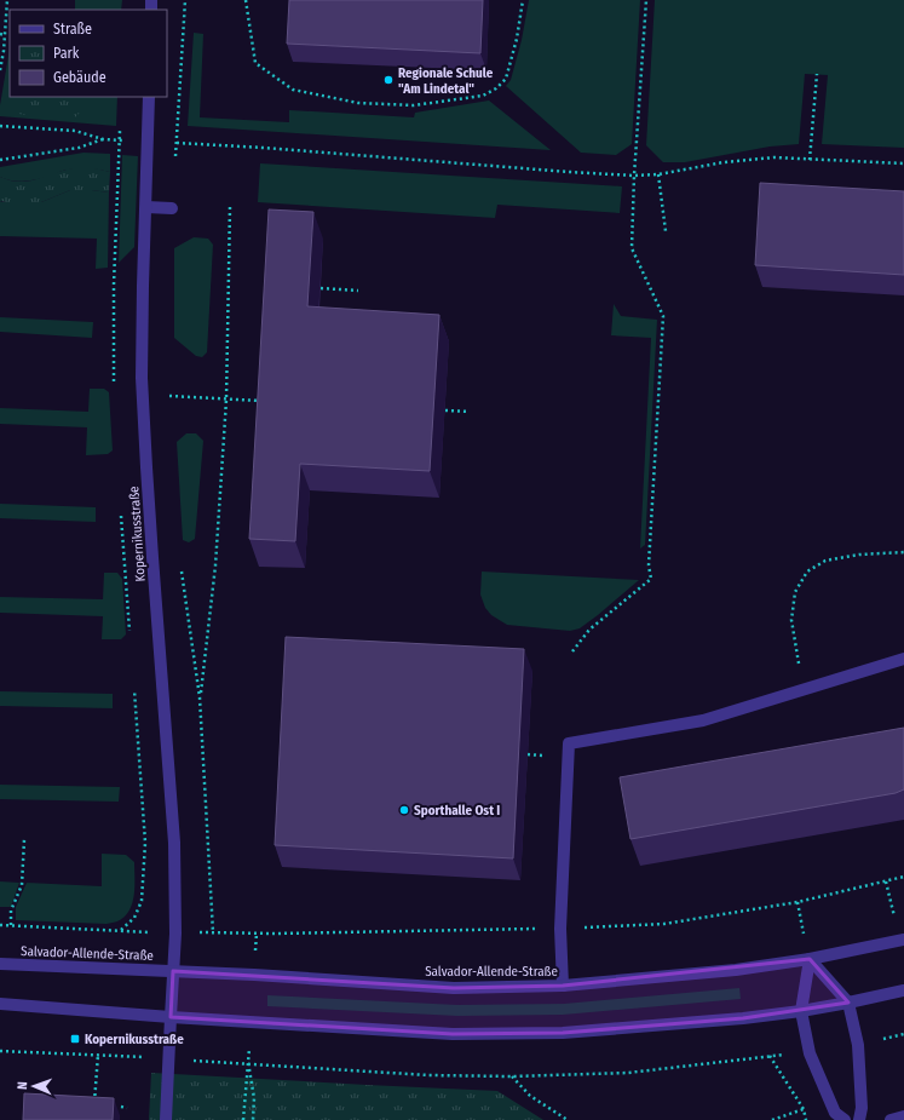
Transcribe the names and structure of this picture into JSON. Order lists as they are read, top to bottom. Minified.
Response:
{"streets":{"street":["Kopernikusstraße","Salvador-Allende-Straße"]},"crossings":[["Kopernikusstraße","Salvador-Allende-Straße"]],"places":{"other":["Regionale Schule \"Am Lindetal\"","Sporthalle Ost I"],"transit":["Kopernikusstraße"]},"legend":["Straße","Park","Gebäude"],"north":"left"}
